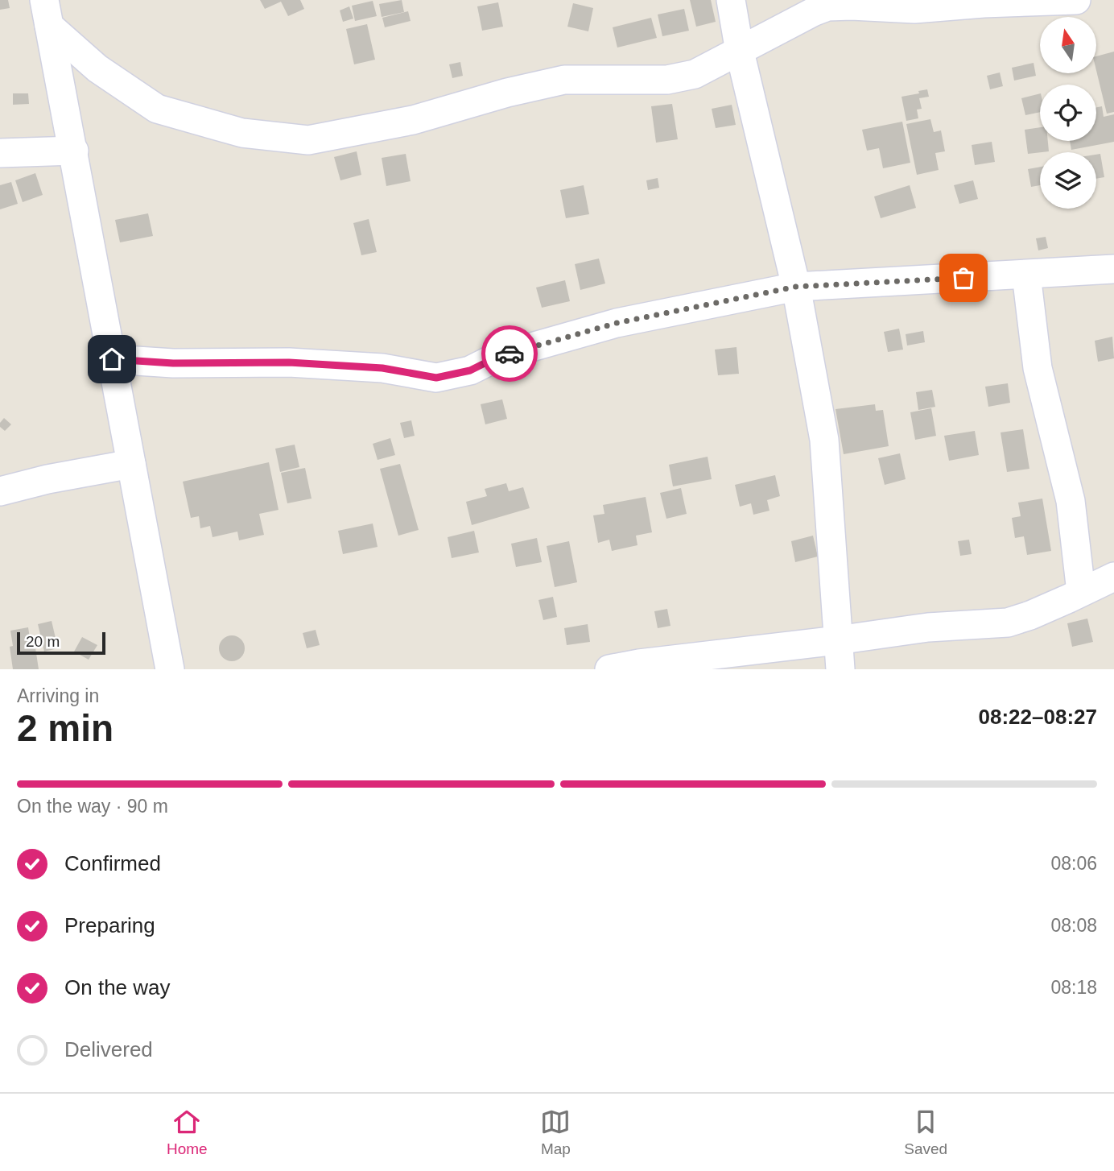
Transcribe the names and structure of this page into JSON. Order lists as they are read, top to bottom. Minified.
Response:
{"scale_bar":"20 m","north":"top","page":{"scale":"20 m","heading":["2 min","Arriving in","08:22–08:27"],"bar":"On the way · 90 m","list":[["Confirmed","08:06"],["Preparing","08:08"],["On the way","08:18"],"Delivered"],"tabs":["Home","Map","Saved"]}}
